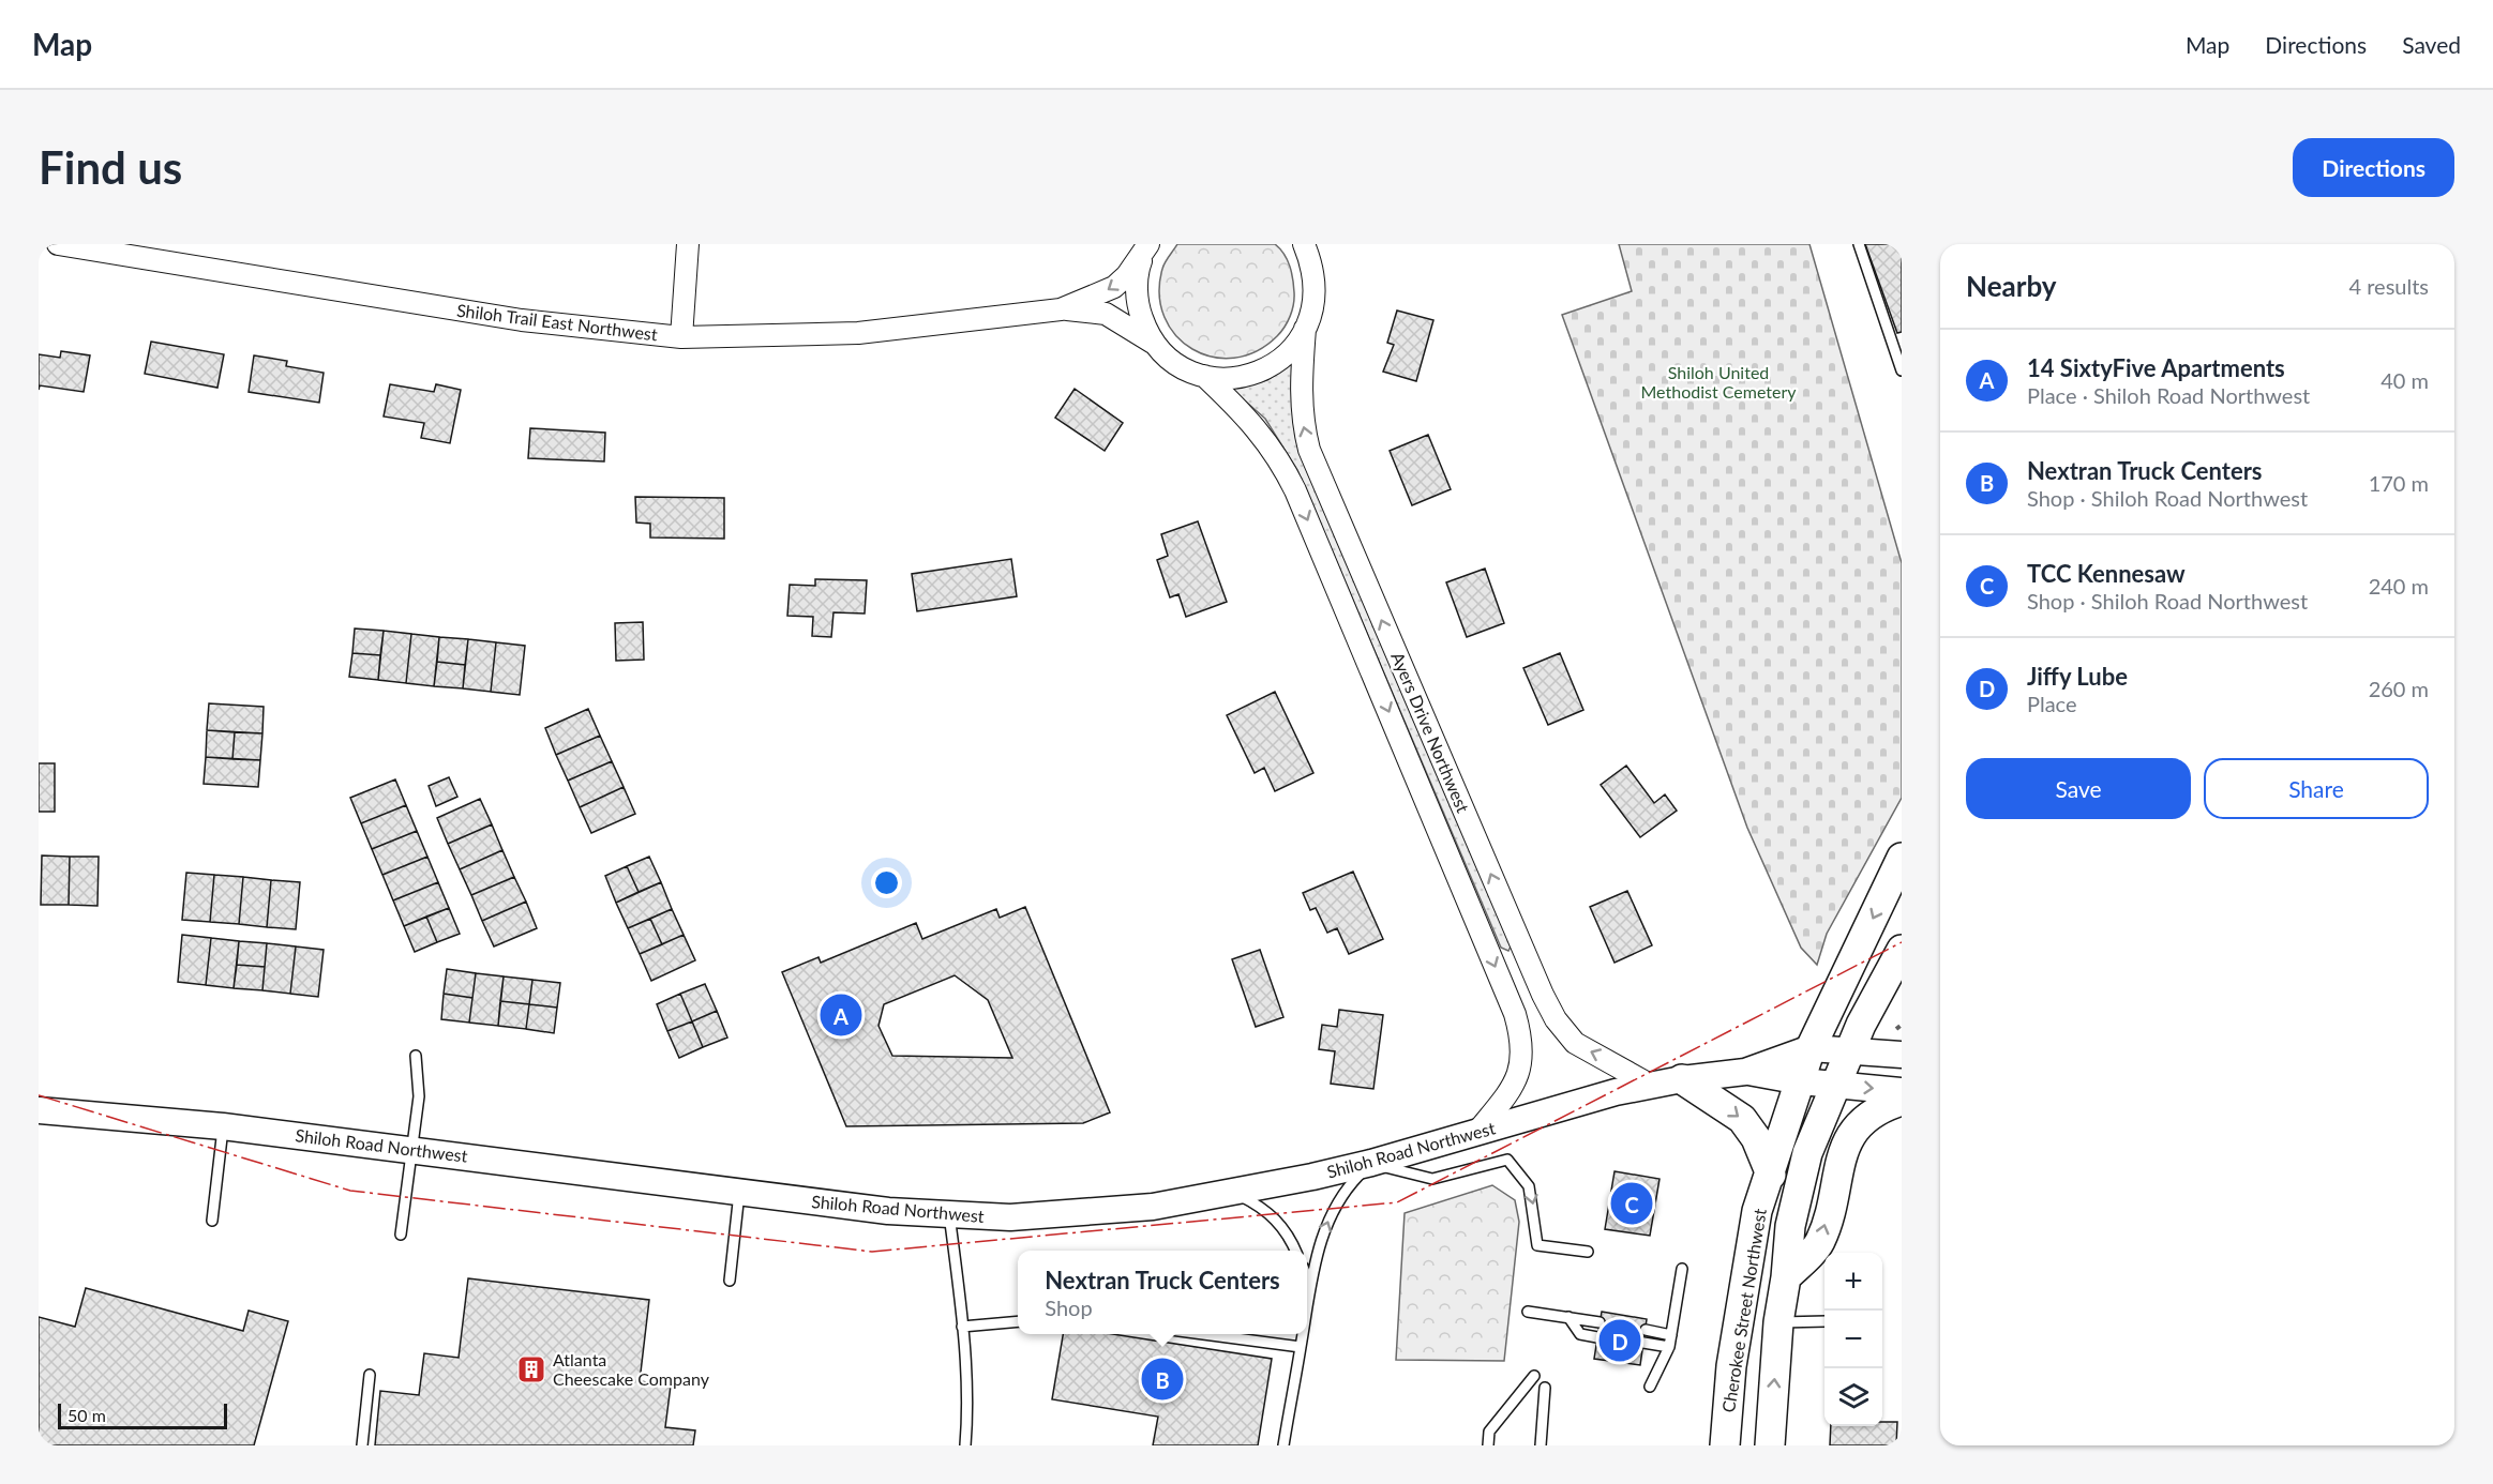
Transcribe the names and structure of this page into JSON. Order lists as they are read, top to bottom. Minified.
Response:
{"streets":{"main road":["Cherokee Street Northwest"],"street":["Shiloh Trail East Northwest","Ayers Drive Northwest","Shiloh Road Northwest"]},"crossings":[["Shiloh Trail East Northwest","Ayers Drive Northwest"],["Ayers Drive Northwest","Shiloh Road Northwest"],["Shiloh Road Northwest","Cherokee Street Northwest"]],"parks":["Shiloh United Methodist Cemetery"],"places":{"building":["Atlanta Cheescake Company"]},"scale_bar":"50 m","page":{"header":"Map","nav":["Map","Directions","Saved"],"buttons":["Directions",["Save","Share"]],"title":"Find us","heading":["Nearby","4 results"],"list":[{"mark":"A","name":"14 SixtyFive Apartments","note":"Place · Shiloh Road Northwest","value":"40 m"},{"mark":"B","name":"Nextran Truck Centers","note":"Shop · Shiloh Road Northwest","value":"170 m"},{"mark":"C","name":"TCC Kennesaw","note":"Shop · Shiloh Road Northwest","value":"240 m"},{"mark":"D","name":"Jiffy Lube","note":"Place","value":"260 m"}],"pins":["A","C","D","B"],"popup":["Nextran Truck Centers","Shop"],"map_buttons":["+","−"],"scale":"50 m"}}
